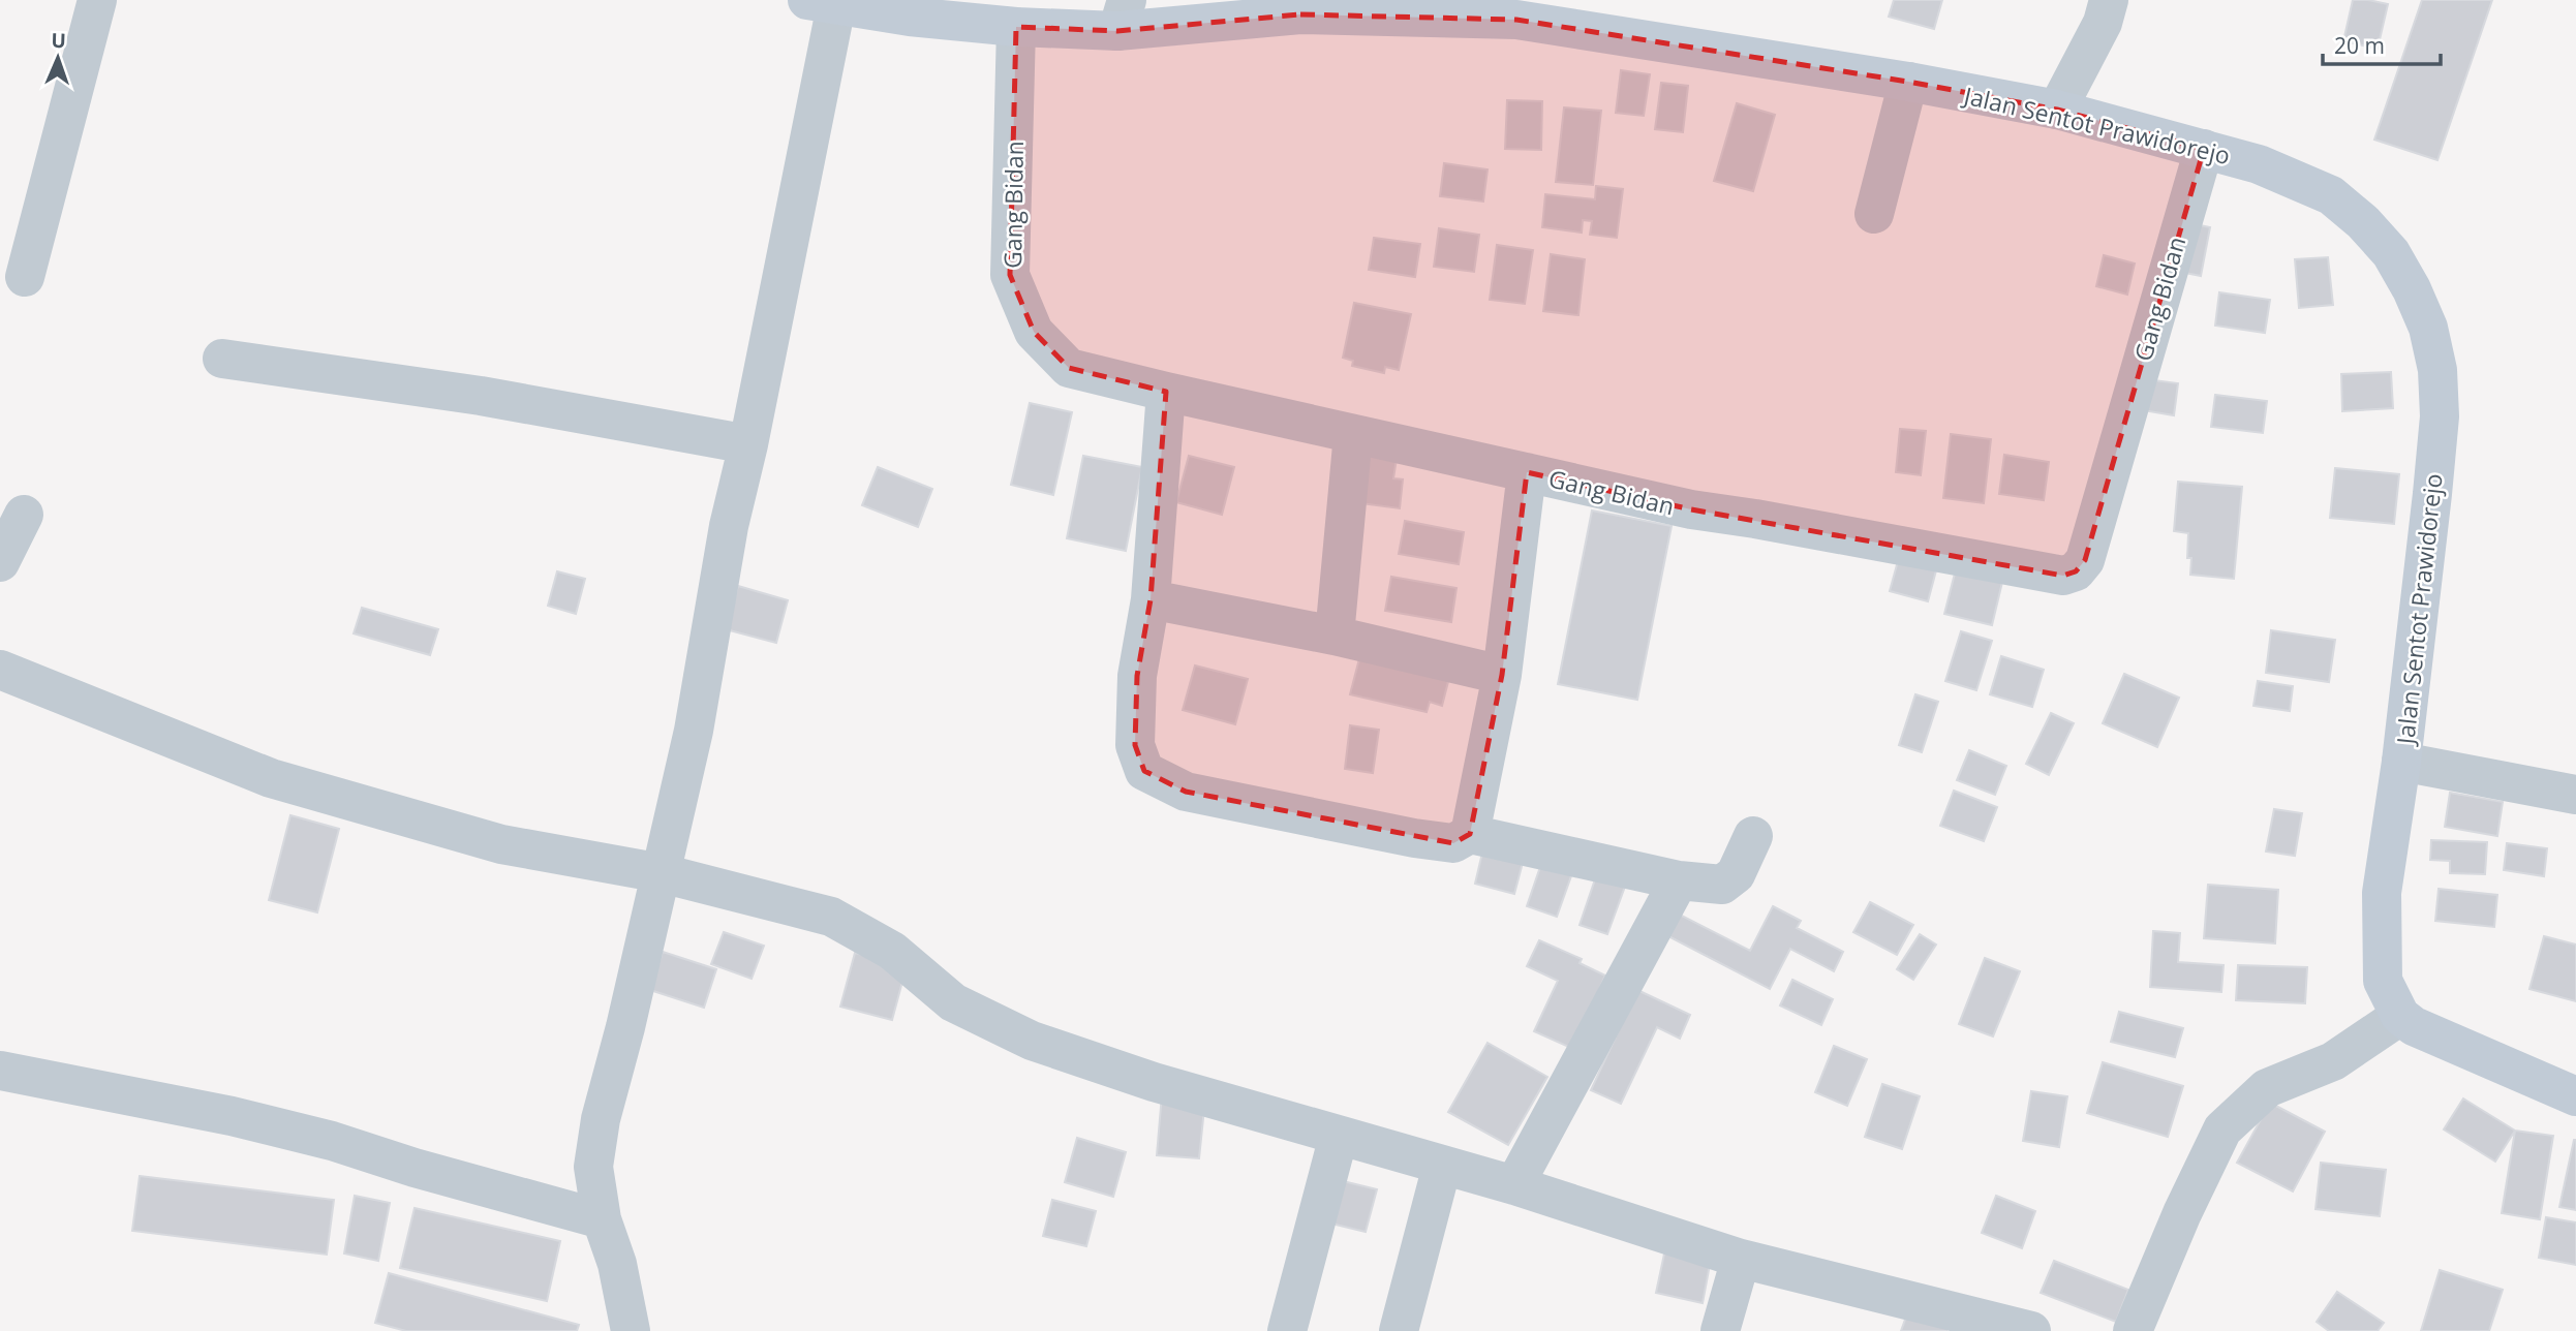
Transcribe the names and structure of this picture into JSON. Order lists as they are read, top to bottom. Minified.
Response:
{"streets":{"main road":["Jalan Sentot Prawidorejo"],"street":["Gang Bidan"]},"crossings":[["Jalan Sentot Prawidorejo","Gang Bidan"]],"scale_bar":"20 m","north":"top"}
